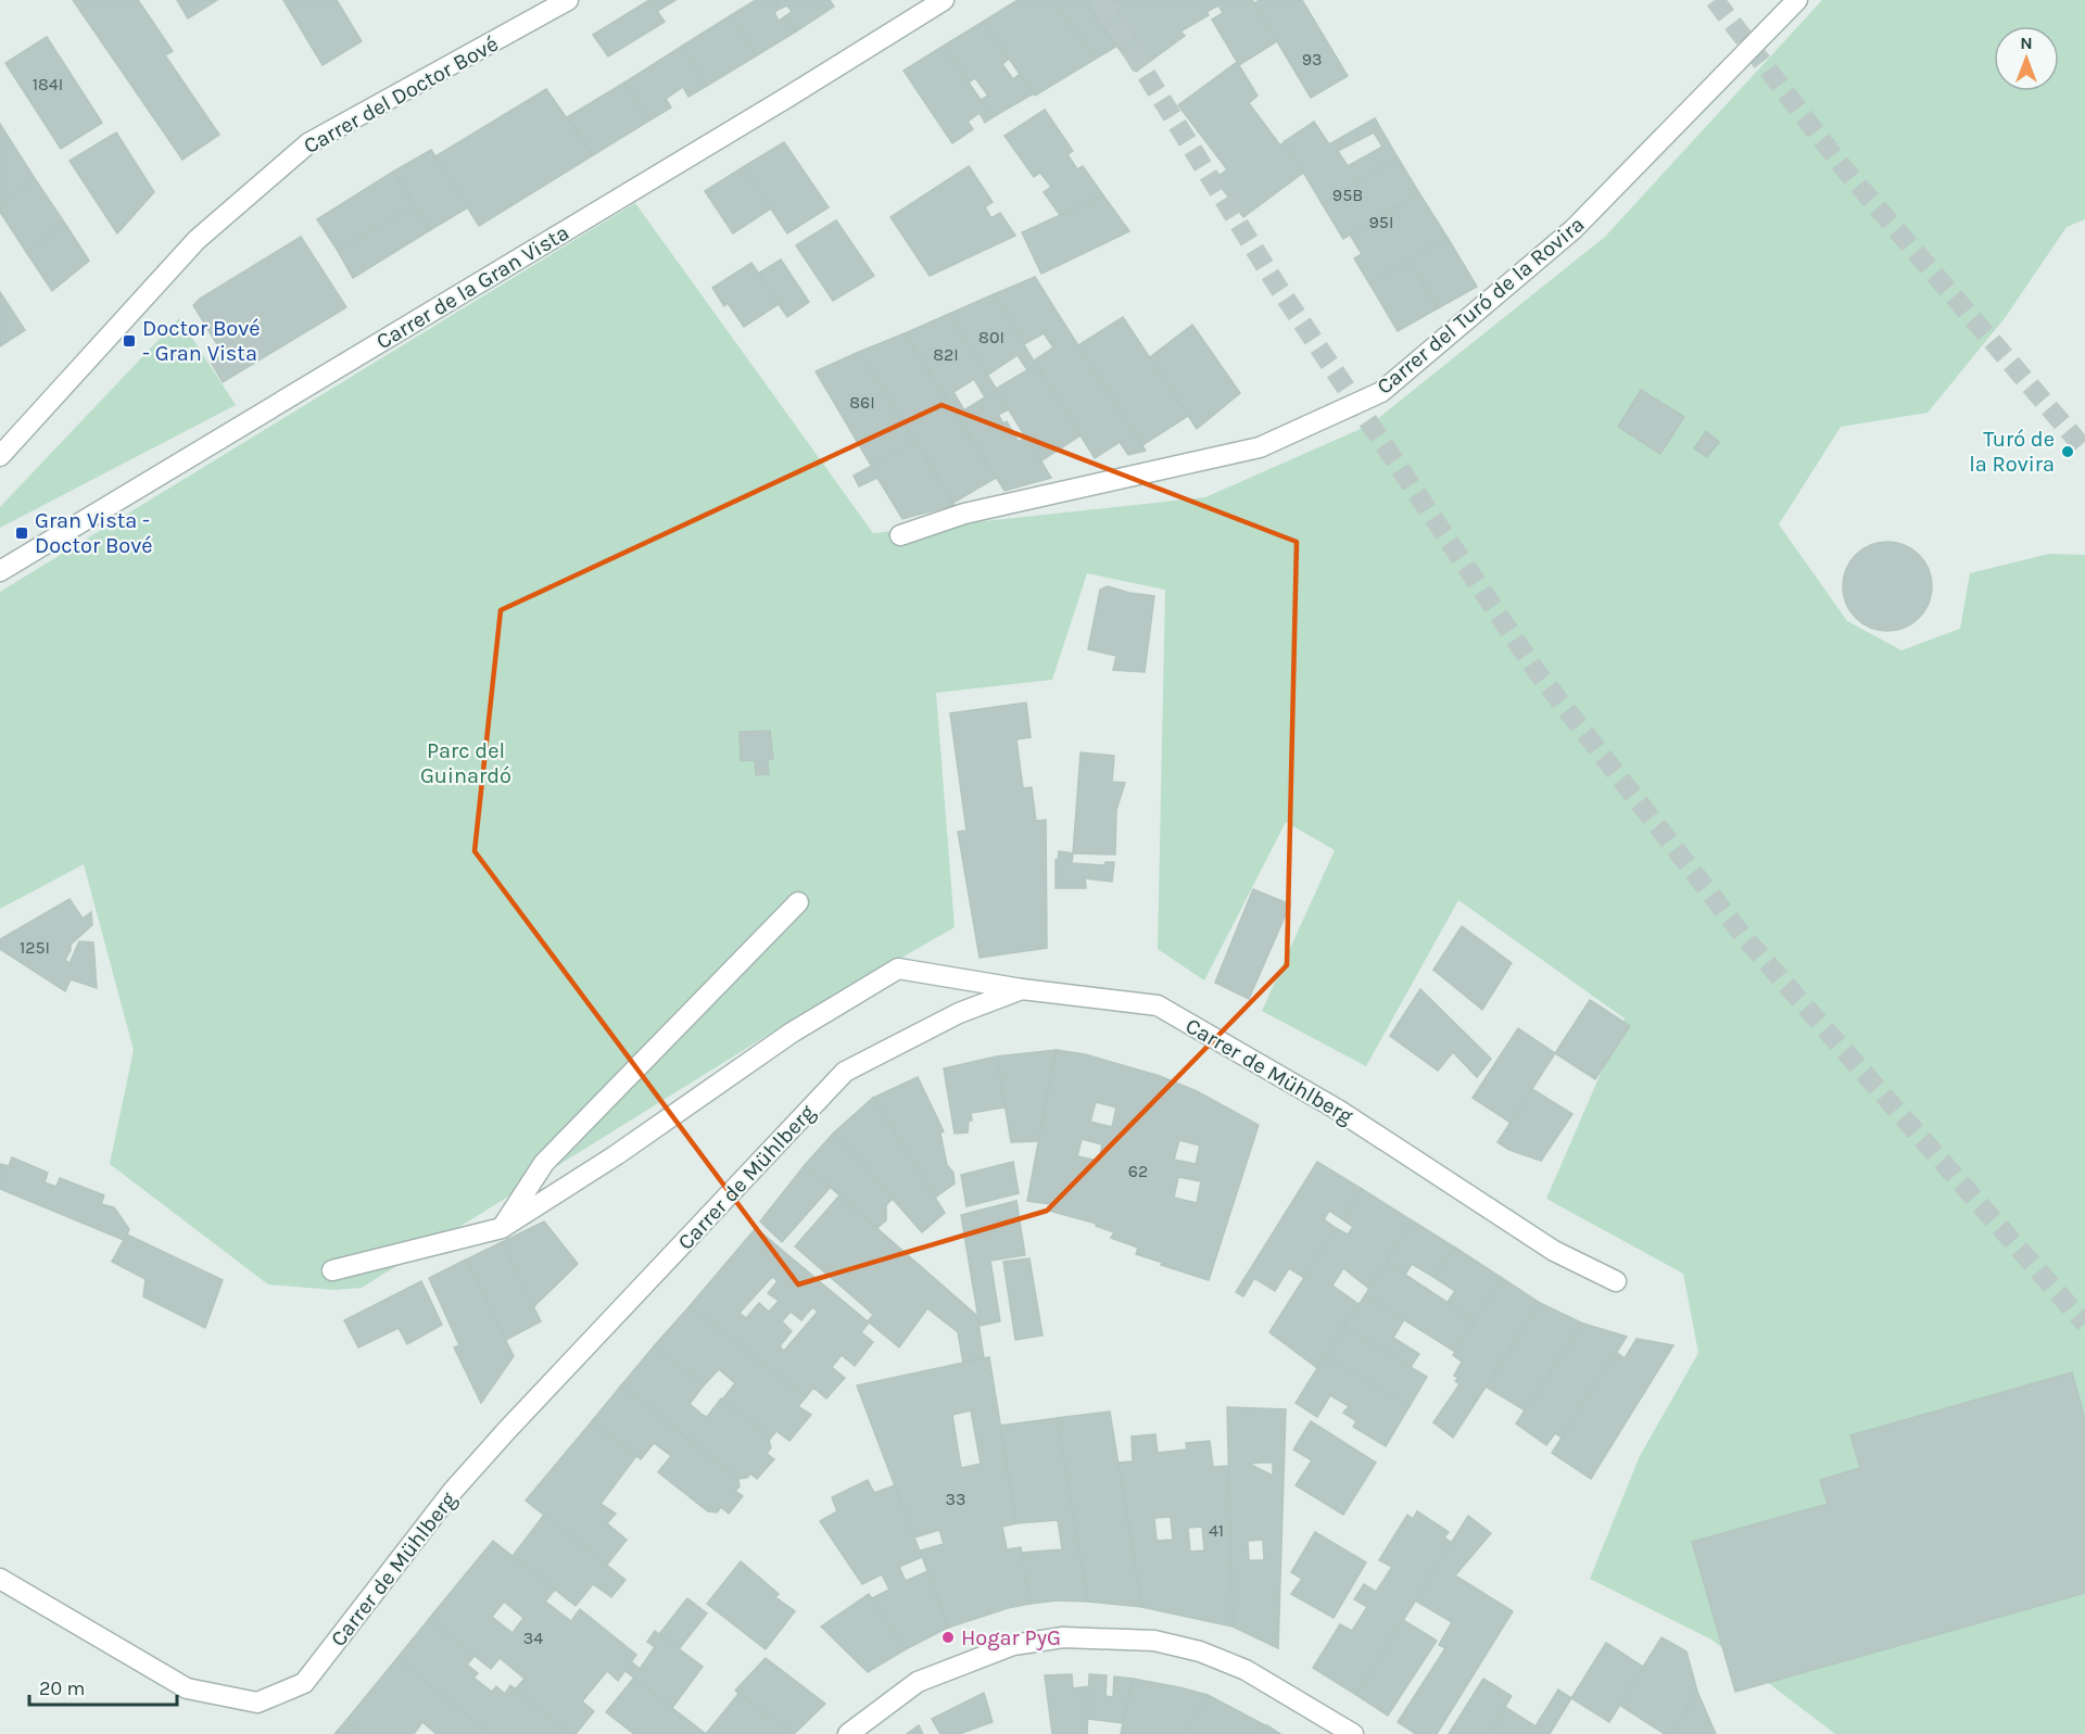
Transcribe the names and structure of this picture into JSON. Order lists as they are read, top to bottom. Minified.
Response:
{"streets":{"street":["Carrer del Doctor Bové","Carrer de la Gran Vista","Carrer del Turó de la Rovira","Carrer de Mühlberg"]},"parks":["Parc del Guinardó"],"places":{"transit":["Doctor Bové - Gran Vista","Gran Vista - Doctor Bové"],"other":["Turó de la Rovira","Hogar PyG"]},"house_numbers":["93","184I","95B","95I","80I","82I","86I","125I","62","33","41","34"],"scale_bar":"20 m","north":"top"}
